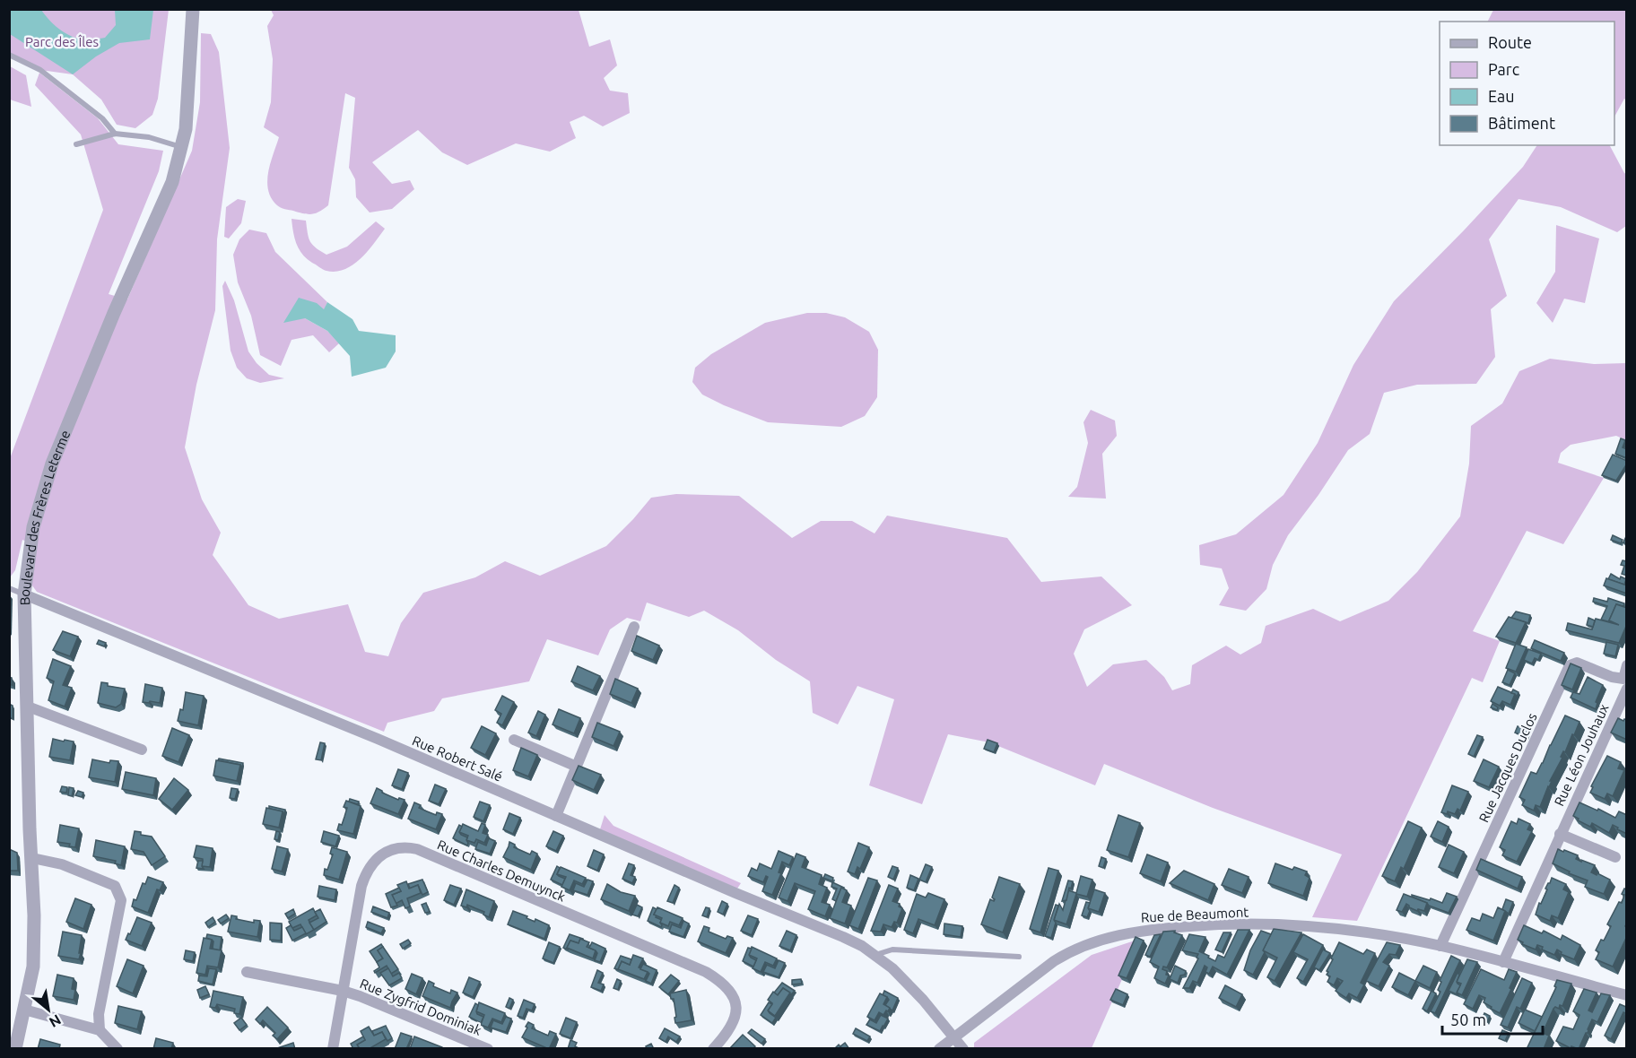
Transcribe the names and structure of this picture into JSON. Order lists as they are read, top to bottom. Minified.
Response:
{"streets":{"street":["Boulevard des Frères Leterme","Rue Léon Jouhaux","Rue Robert Salé","Rue Jacques Duclos","Rue Charles Demuynck","Rue de Beaumont","Rue Zygfrid Dominiak"]},"crossings":[["Boulevard des Frères Leterme","Rue Robert Salé"],["Rue Léon Jouhaux","Rue Jacques Duclos"],["Rue Léon Jouhaux","Rue de Beaumont"],["Rue Robert Salé","Rue de Beaumont"],["Rue Jacques Duclos","Rue de Beaumont"],["Rue Charles Demuynck","Rue Zygfrid Dominiak"]],"parks":["Parc des Îles"],"legend":["Route","Parc","Eau","Bâtiment"],"scale_bar":"50 m","north":"bottom right"}
